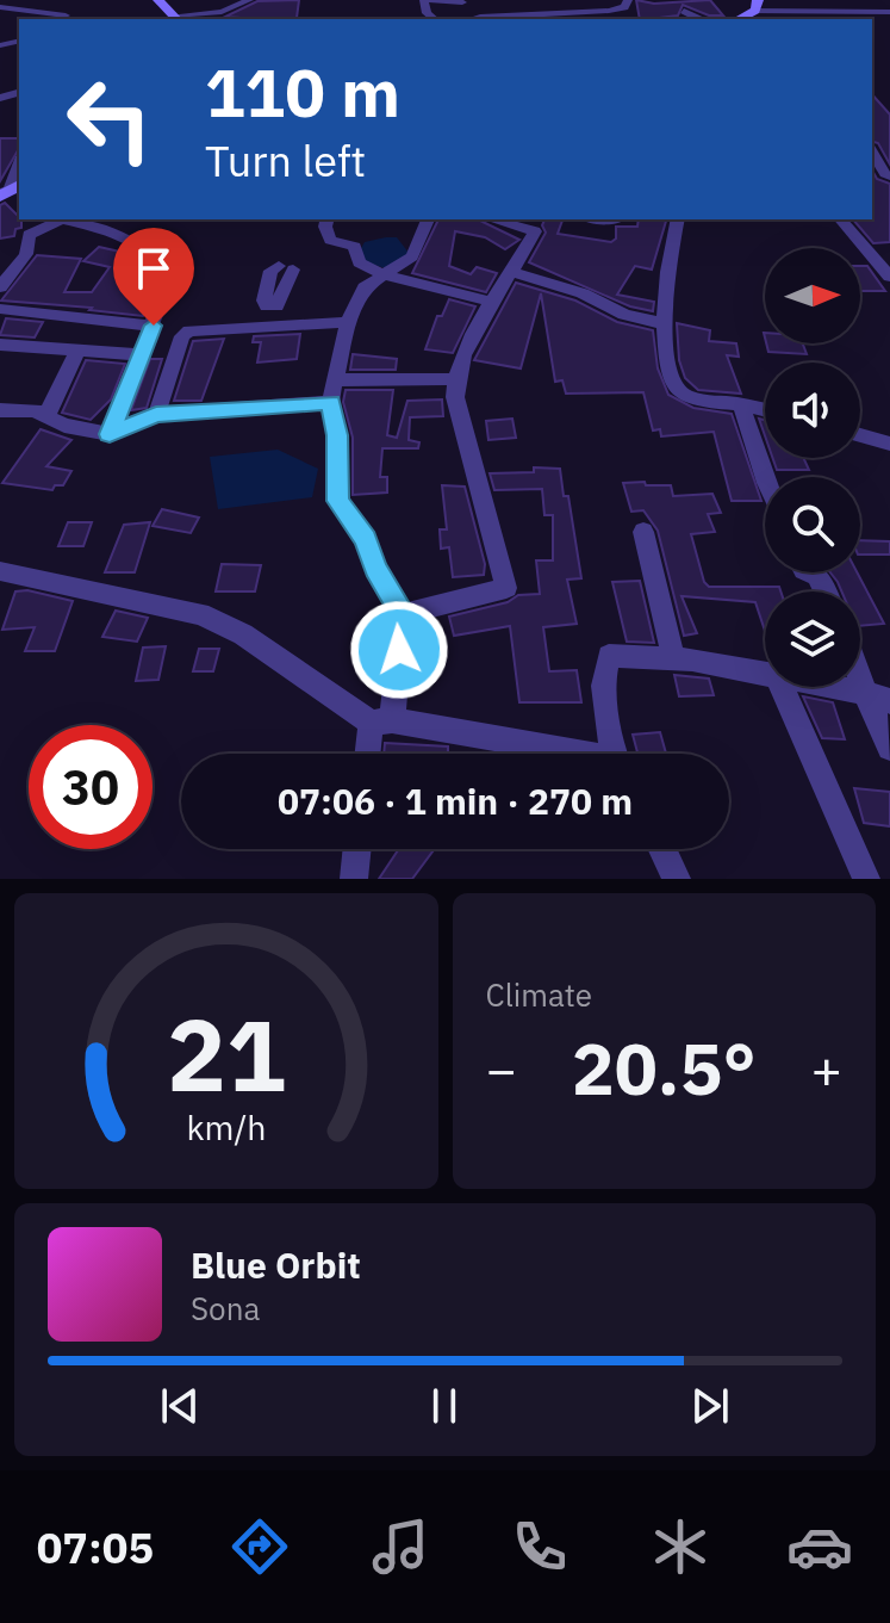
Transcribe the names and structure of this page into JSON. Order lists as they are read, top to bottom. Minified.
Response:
{"north":"right","page":{"turn":["110 m","Turn left"],"limit":"30","trip":"07:06 · 1 min · 270 m","tile":"Climate","heat":["−","20.5°","+"],"song":["Blue Orbit","Sona"],"tabs":"07:05","gauge":["21","km/h"]}}
